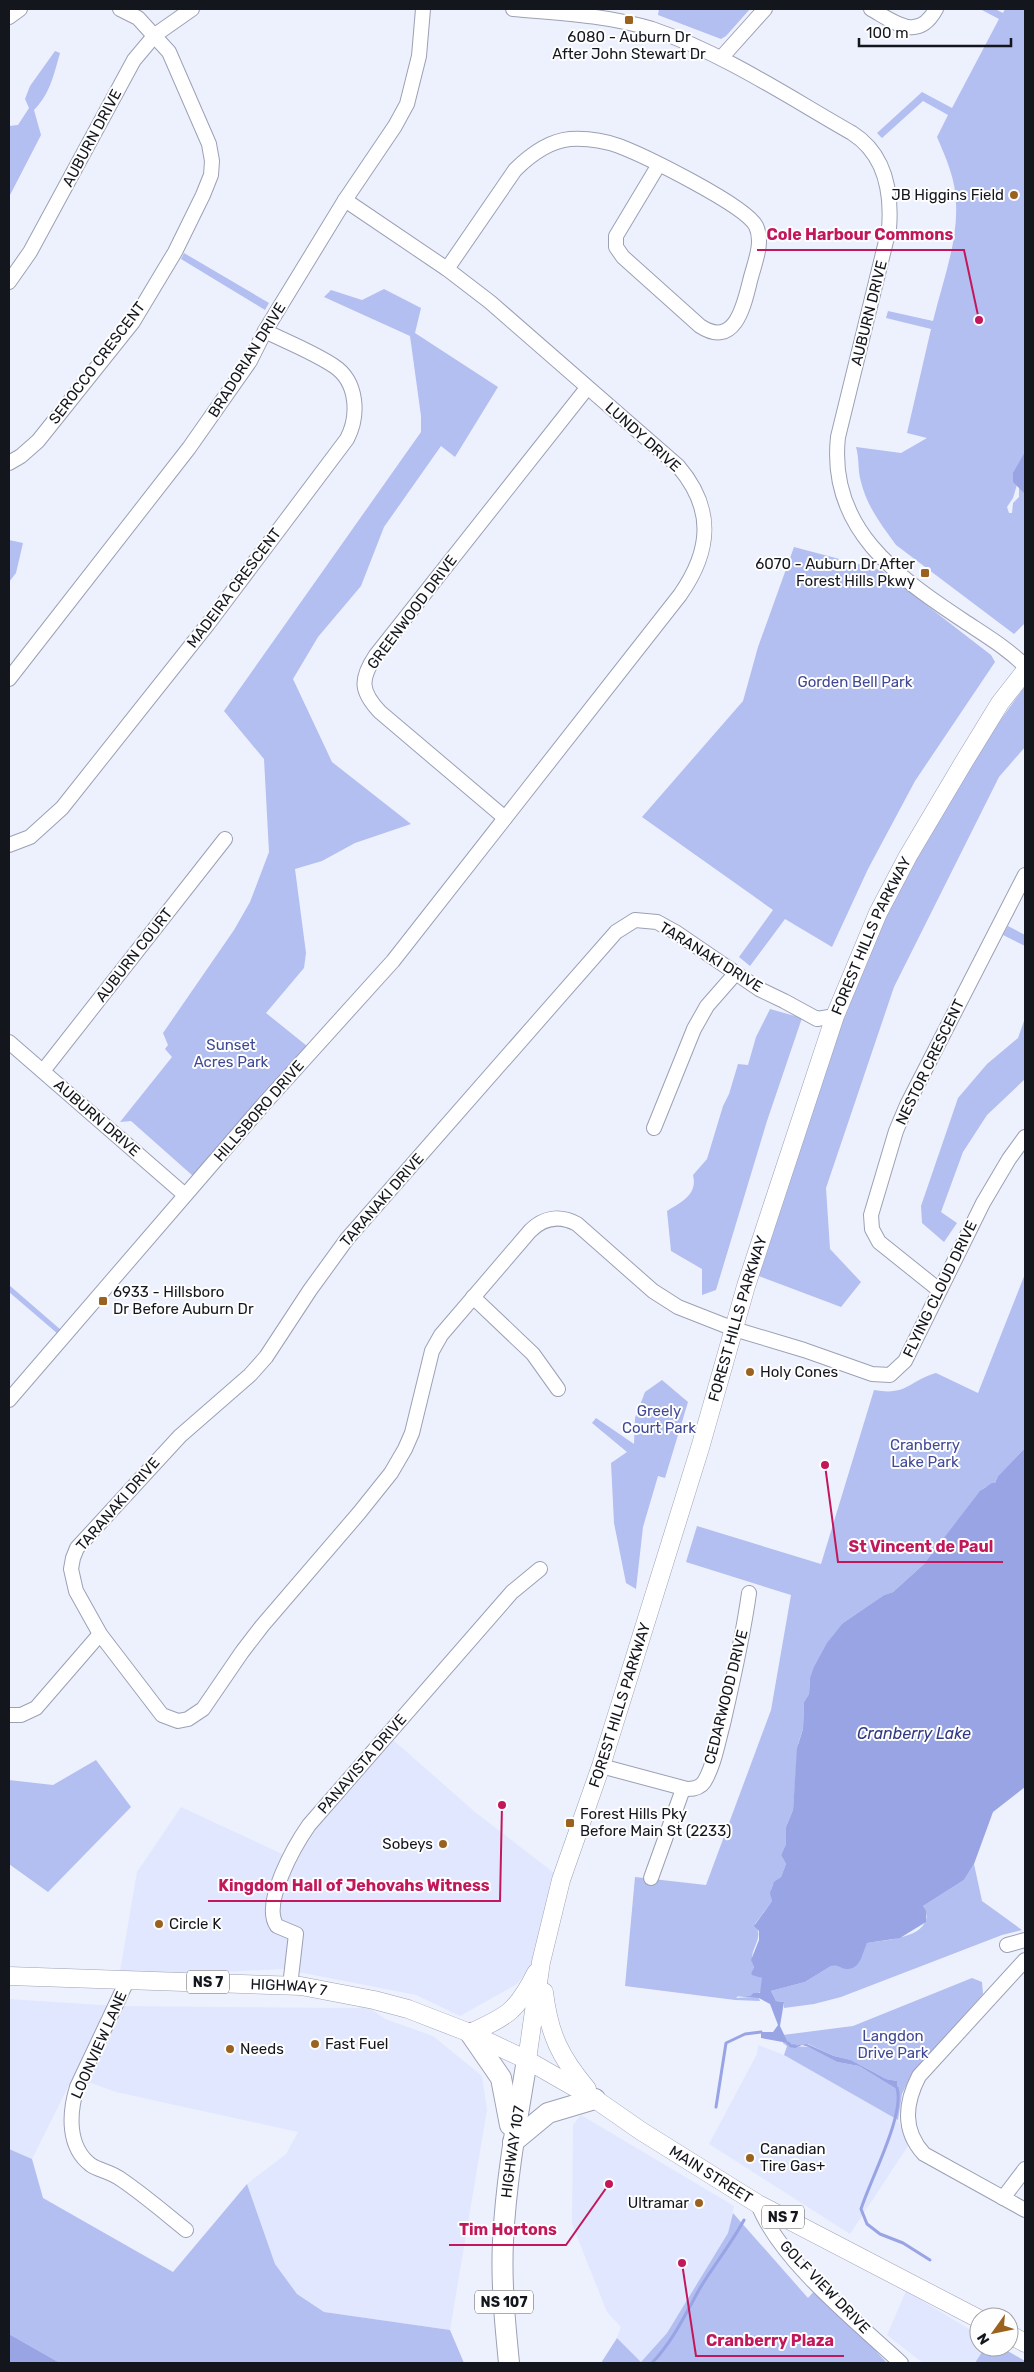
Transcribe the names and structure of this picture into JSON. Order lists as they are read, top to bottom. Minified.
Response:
{"streets":{"highway":["HIGHWAY 107","NS 107"],"main road":["FOREST HILLS PARKWAY","NS 7","HIGHWAY 7","MAIN STREET"],"street":["AUBURN DRIVE","BRADORIAN DRIVE","SEROCCO CRESCENT","LUNDY DRIVE","MADEIRA CRESCENT","GREENWOOD DRIVE","AUBURN COURT","TARANAKI DRIVE","NESTOR CRESCENT","HILLSBORO DRIVE","FLYING CLOUD DRIVE","CEDARWOOD DRIVE","PANAVISTA DRIVE","LOONVIEW LANE","GOLF VIEW DRIVE"]},"crossings":[["AUBURN DRIVE","SEROCCO CRESCENT"],["AUBURN DRIVE","AUBURN COURT"],["AUBURN DRIVE","HILLSBORO DRIVE"],["BRADORIAN DRIVE","LUNDY DRIVE"],["BRADORIAN DRIVE","MADEIRA CRESCENT"],["LUNDY DRIVE","GREENWOOD DRIVE"],["LUNDY DRIVE","HILLSBORO DRIVE"],["GREENWOOD DRIVE","HILLSBORO DRIVE"],["FOREST HILLS PARKWAY","TARANAKI DRIVE"],["FOREST HILLS PARKWAY","FLYING CLOUD DRIVE"],["FOREST HILLS PARKWAY","HIGHWAY 7"],["FOREST HILLS PARKWAY","HIGHWAY 107"],["FOREST HILLS PARKWAY","MAIN STREET"],["TARANAKI DRIVE","FLYING CLOUD DRIVE"],["NESTOR CRESCENT","FLYING CLOUD DRIVE"],["PANAVISTA DRIVE","HIGHWAY 7"],["HIGHWAY 7","LOONVIEW LANE"],["HIGHWAY 7","HIGHWAY 107"],["HIGHWAY 7","MAIN STREET"],["HIGHWAY 107","MAIN STREET"],["MAIN STREET","GOLF VIEW DRIVE"]],"water":["Cranberry Lake"],"parks":["Gorden Bell Park","Sunset Acres Park","Greely Court Park","Cranberry Lake Park","Langdon Drive Park"],"places":{"transit":["6080 - Auburn Dr After John Stewart Dr","6070 - Auburn Dr After Forest Hills Pkwy","6933 - Hillsboro Dr Before Auburn Dr","Forest Hills Pky Before Main St (2233)"],"other":["JB Higgins Field","Cole Harbour Commons","Holy Cones","St Vincent de Paul","Kingdom Hall of Jehovahs Witness","Sobeys","Circle K","Fast Fuel","Needs","Canadian Tire Gas+","Tim Hortons","Ultramar","Cranberry Plaza"]},"scale_bar":"100 m","north":"bottom left"}
